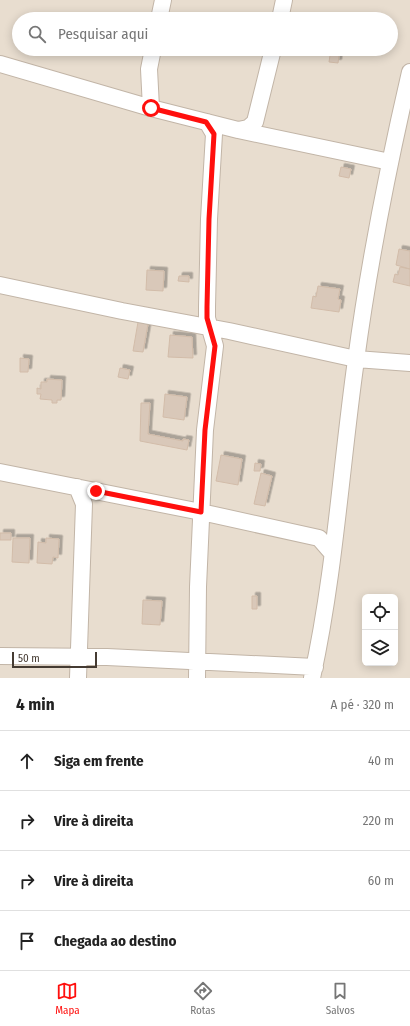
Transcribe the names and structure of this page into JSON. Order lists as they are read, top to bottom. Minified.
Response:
{"scale_bar":"50 m","page":{"search":"Pesquisar aqui","scale":"50 m","heading":["4 min","A pé · 320 m"],"list":[["Siga em frente","40 m"],["Vire à direita","220 m"],["Vire à direita","60 m"],"Chegada ao destino"],"nav":["Mapa","Rotas","Salvos"]}}
